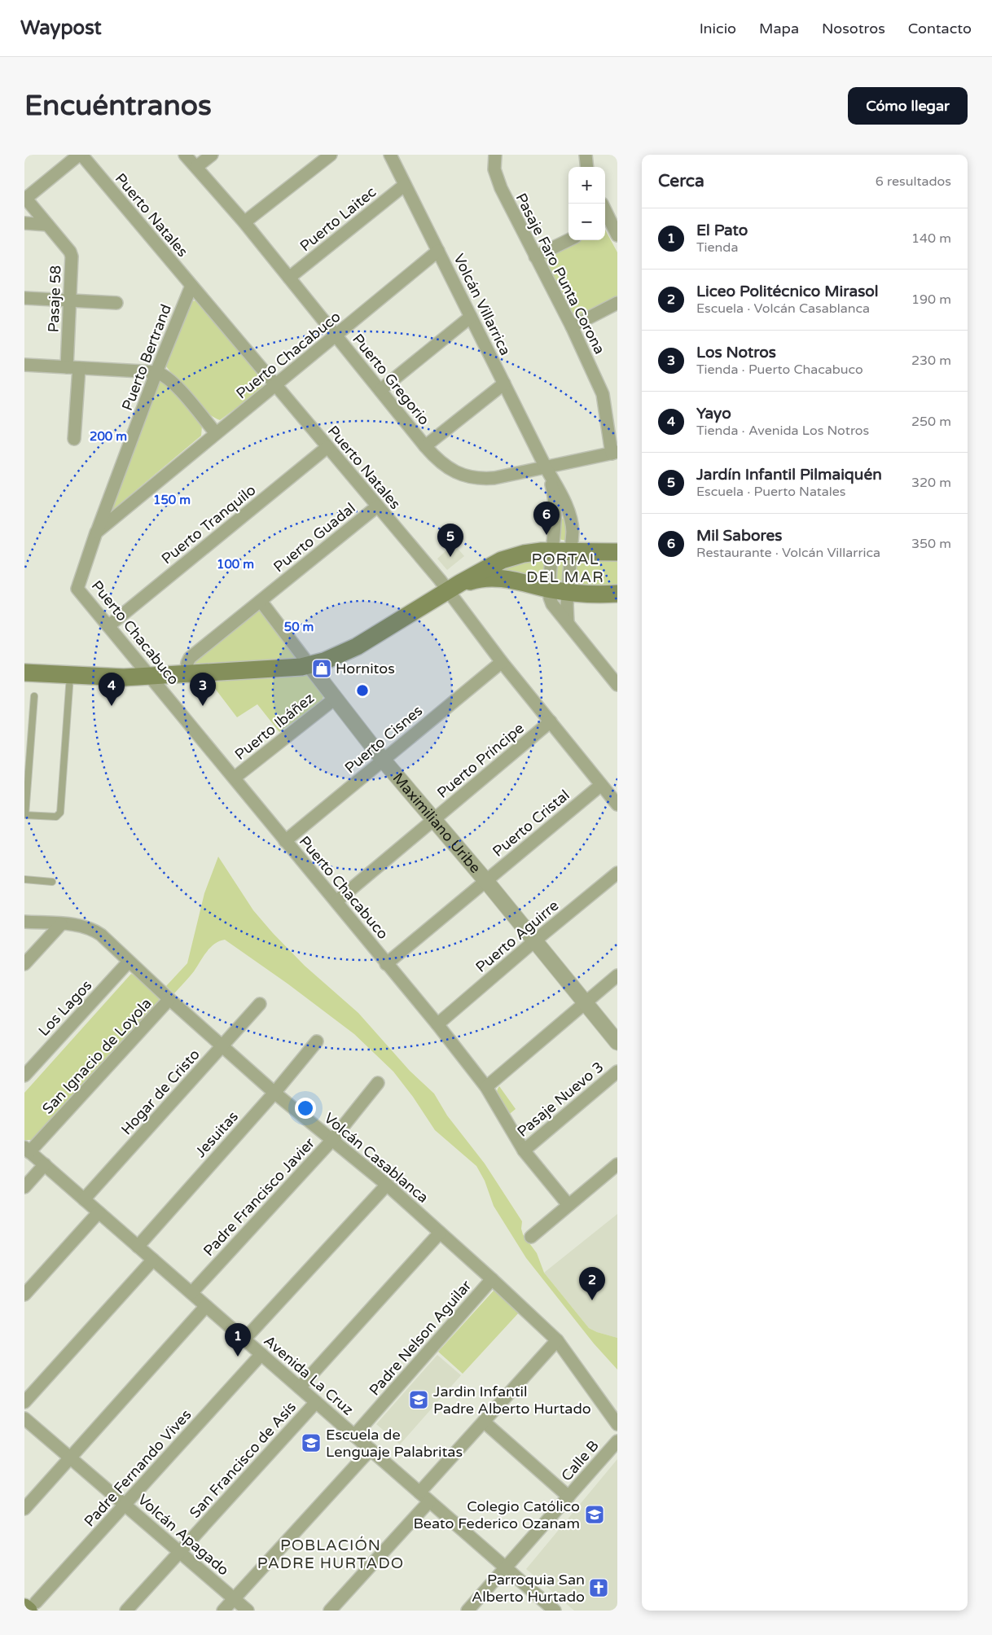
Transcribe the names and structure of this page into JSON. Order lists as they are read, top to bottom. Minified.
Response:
{"streets":{"street":["Puerto Natales","Puerto Laitec","Pasaje Faro Punta Corona","Pasaje 58","Volcán Villarrica","Puerto Chacabuco","Puerto Bertrand","Puerto Gregorio","Puerto Tranquilo","Puerto Guadal","Puerto Ibáñez","Puerto Cisnes","Puerto Príncipe","Maximiliano Uribe","Puerto Cristal","Puerto Aguirre","Los Lagos","San Ignacio de Loyola","Hogar de Cristo","Pasaje Nuevo 3","Jesuitas","Volcán Casablanca","Padre Francisco Javier","Padre Nelson Aguilar","Avenida La Cruz","San Francisco de Asís","Calle B","Padre Fernando Vives","Volcán Apagado"]},"crossings":[["Puerto Natales","Puerto Chacabuco"],["Puerto Natales","Puerto Bertrand"],["Puerto Natales","Puerto Tranquilo"],["Puerto Natales","Puerto Guadal"],["Puerto Natales","Puerto Cisnes"],["Puerto Natales","Puerto Príncipe"],["Puerto Natales","Puerto Cristal"],["Puerto Laitec","Volcán Villarrica"],["Puerto Laitec","Puerto Gregorio"],["Pasaje Faro Punta Corona","Puerto Gregorio"],["Volcán Villarrica","Puerto Chacabuco"],["Volcán Villarrica","Puerto Gregorio"],["Puerto Chacabuco","Puerto Bertrand"],["Puerto Chacabuco","Puerto Gregorio"],["Puerto Chacabuco","Puerto Tranquilo"],["Puerto Chacabuco","Puerto Ibáñez"],["Puerto Chacabuco","Puerto Cisnes"],["Puerto Chacabuco","Puerto Príncipe"],["Puerto Chacabuco","Puerto Cristal"],["Puerto Chacabuco","Puerto Aguirre"],["Puerto Chacabuco","Pasaje Nuevo 3"],["Puerto Guadal","Maximiliano Uribe"],["Puerto Ibáñez","Maximiliano Uribe"],["Puerto Cisnes","Maximiliano Uribe"],["Puerto Príncipe","Maximiliano Uribe"],["Maximiliano Uribe","Puerto Cristal"],["Maximiliano Uribe","Puerto Aguirre"],["Los Lagos","Volcán Casablanca"],["San Ignacio de Loyola","Volcán Casablanca"],["San Ignacio de Loyola","Avenida La Cruz"],["Hogar de Cristo","Volcán Casablanca"],["Hogar de Cristo","Avenida La Cruz"],["Jesuitas","Volcán Casablanca"],["Jesuitas","Avenida La Cruz"],["Volcán Casablanca","Padre Francisco Javier"],["Volcán Casablanca","Padre Nelson Aguilar"],["Volcán Casablanca","San Francisco de Asís"],["Padre Francisco Javier","Avenida La Cruz"],["Padre Nelson Aguilar","Avenida La Cruz"],["Avenida La Cruz","San Francisco de Asís"],["Avenida La Cruz","Calle B"],["Avenida La Cruz","Padre Fernando Vives"],["San Francisco de Asís","Volcán Apagado"],["Padre Fernando Vives","Volcán Apagado"]],"districts":["PORTAL DEL MAR","POBLACIÓN PADRE HURTADO"],"places":{"shop":["Hornitos"],"school or university":["Jardin Infantil Padre Alberto Hurtado","Escuela de Lenguaje Palabritas","Colegio Católico Beato Federico Ozanam"],"church":["Parroquia San Alberto Hurtado"]},"page":{"header":"Waypost","nav":["Inicio","Mapa","Nosotros","Contacto"],"buttons":"Cómo llegar","title":"Encuéntranos","heading":["Cerca","6 resultados"],"map_buttons":["+","−"],"list":[{"mark":"1","name":"El Pato","note":"Tienda","value":"140 m"},{"mark":"2","name":"Liceo Politécnico Mirasol","note":"Escuela · Volcán Casablanca","value":"190 m"},{"mark":"3","name":"Los Notros","note":"Tienda · Puerto Chacabuco","value":"230 m"},{"mark":"4","name":"Yayo","note":"Tienda · Avenida Los Notros","value":"250 m"},{"mark":"5","name":"Jardín Infantil Pilmaiquén","note":"Escuela · Puerto Natales","value":"320 m"},{"mark":"6","name":"Mil Sabores","note":"Restaurante · Volcán Villarrica","value":"350 m"}],"pins":["6","5","3","4","2","1"]},"rings":["200 m","150 m","100 m","50 m"]}
